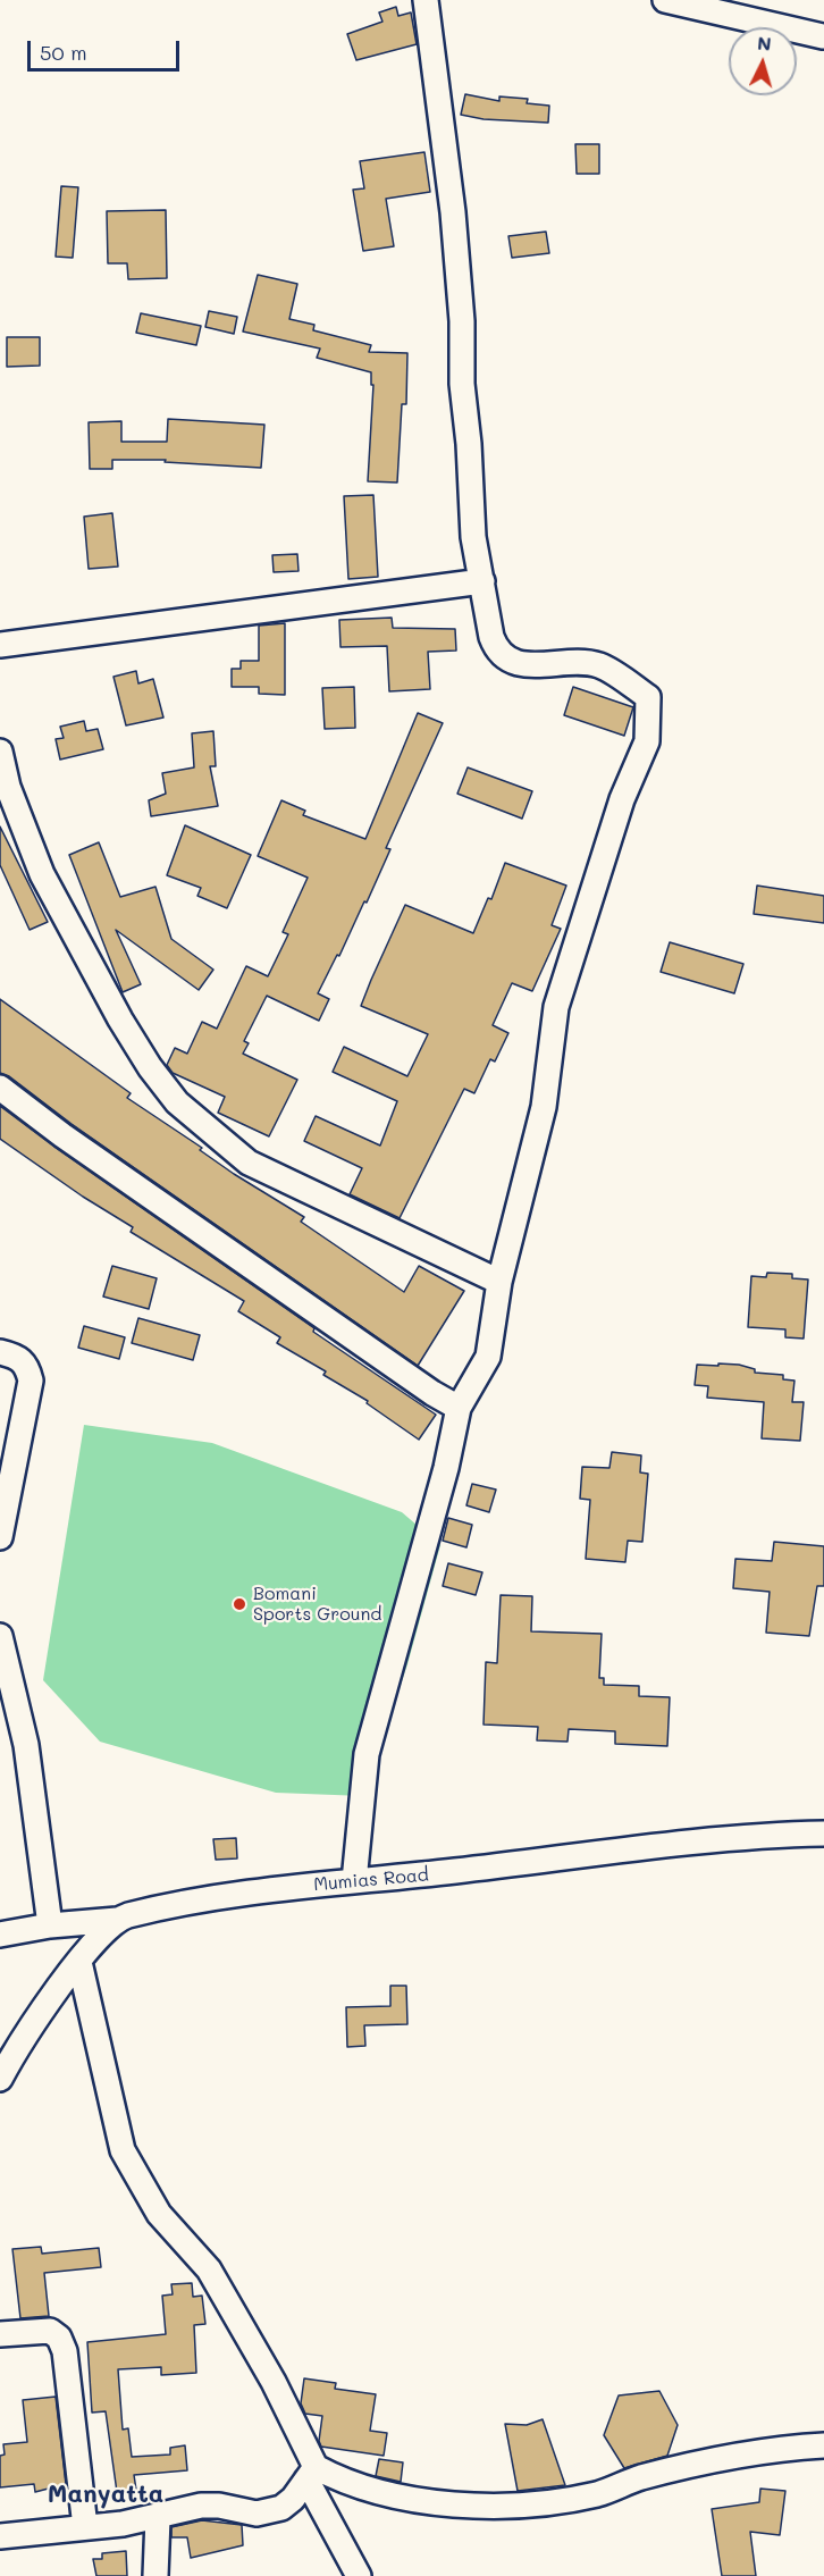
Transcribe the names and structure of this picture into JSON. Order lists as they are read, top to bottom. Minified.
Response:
{"streets":{"street":["Mumias Road"]},"districts":["Manyatta"],"places":["Bomani Sports Ground"],"scale_bar":"50 m","north":"top"}
